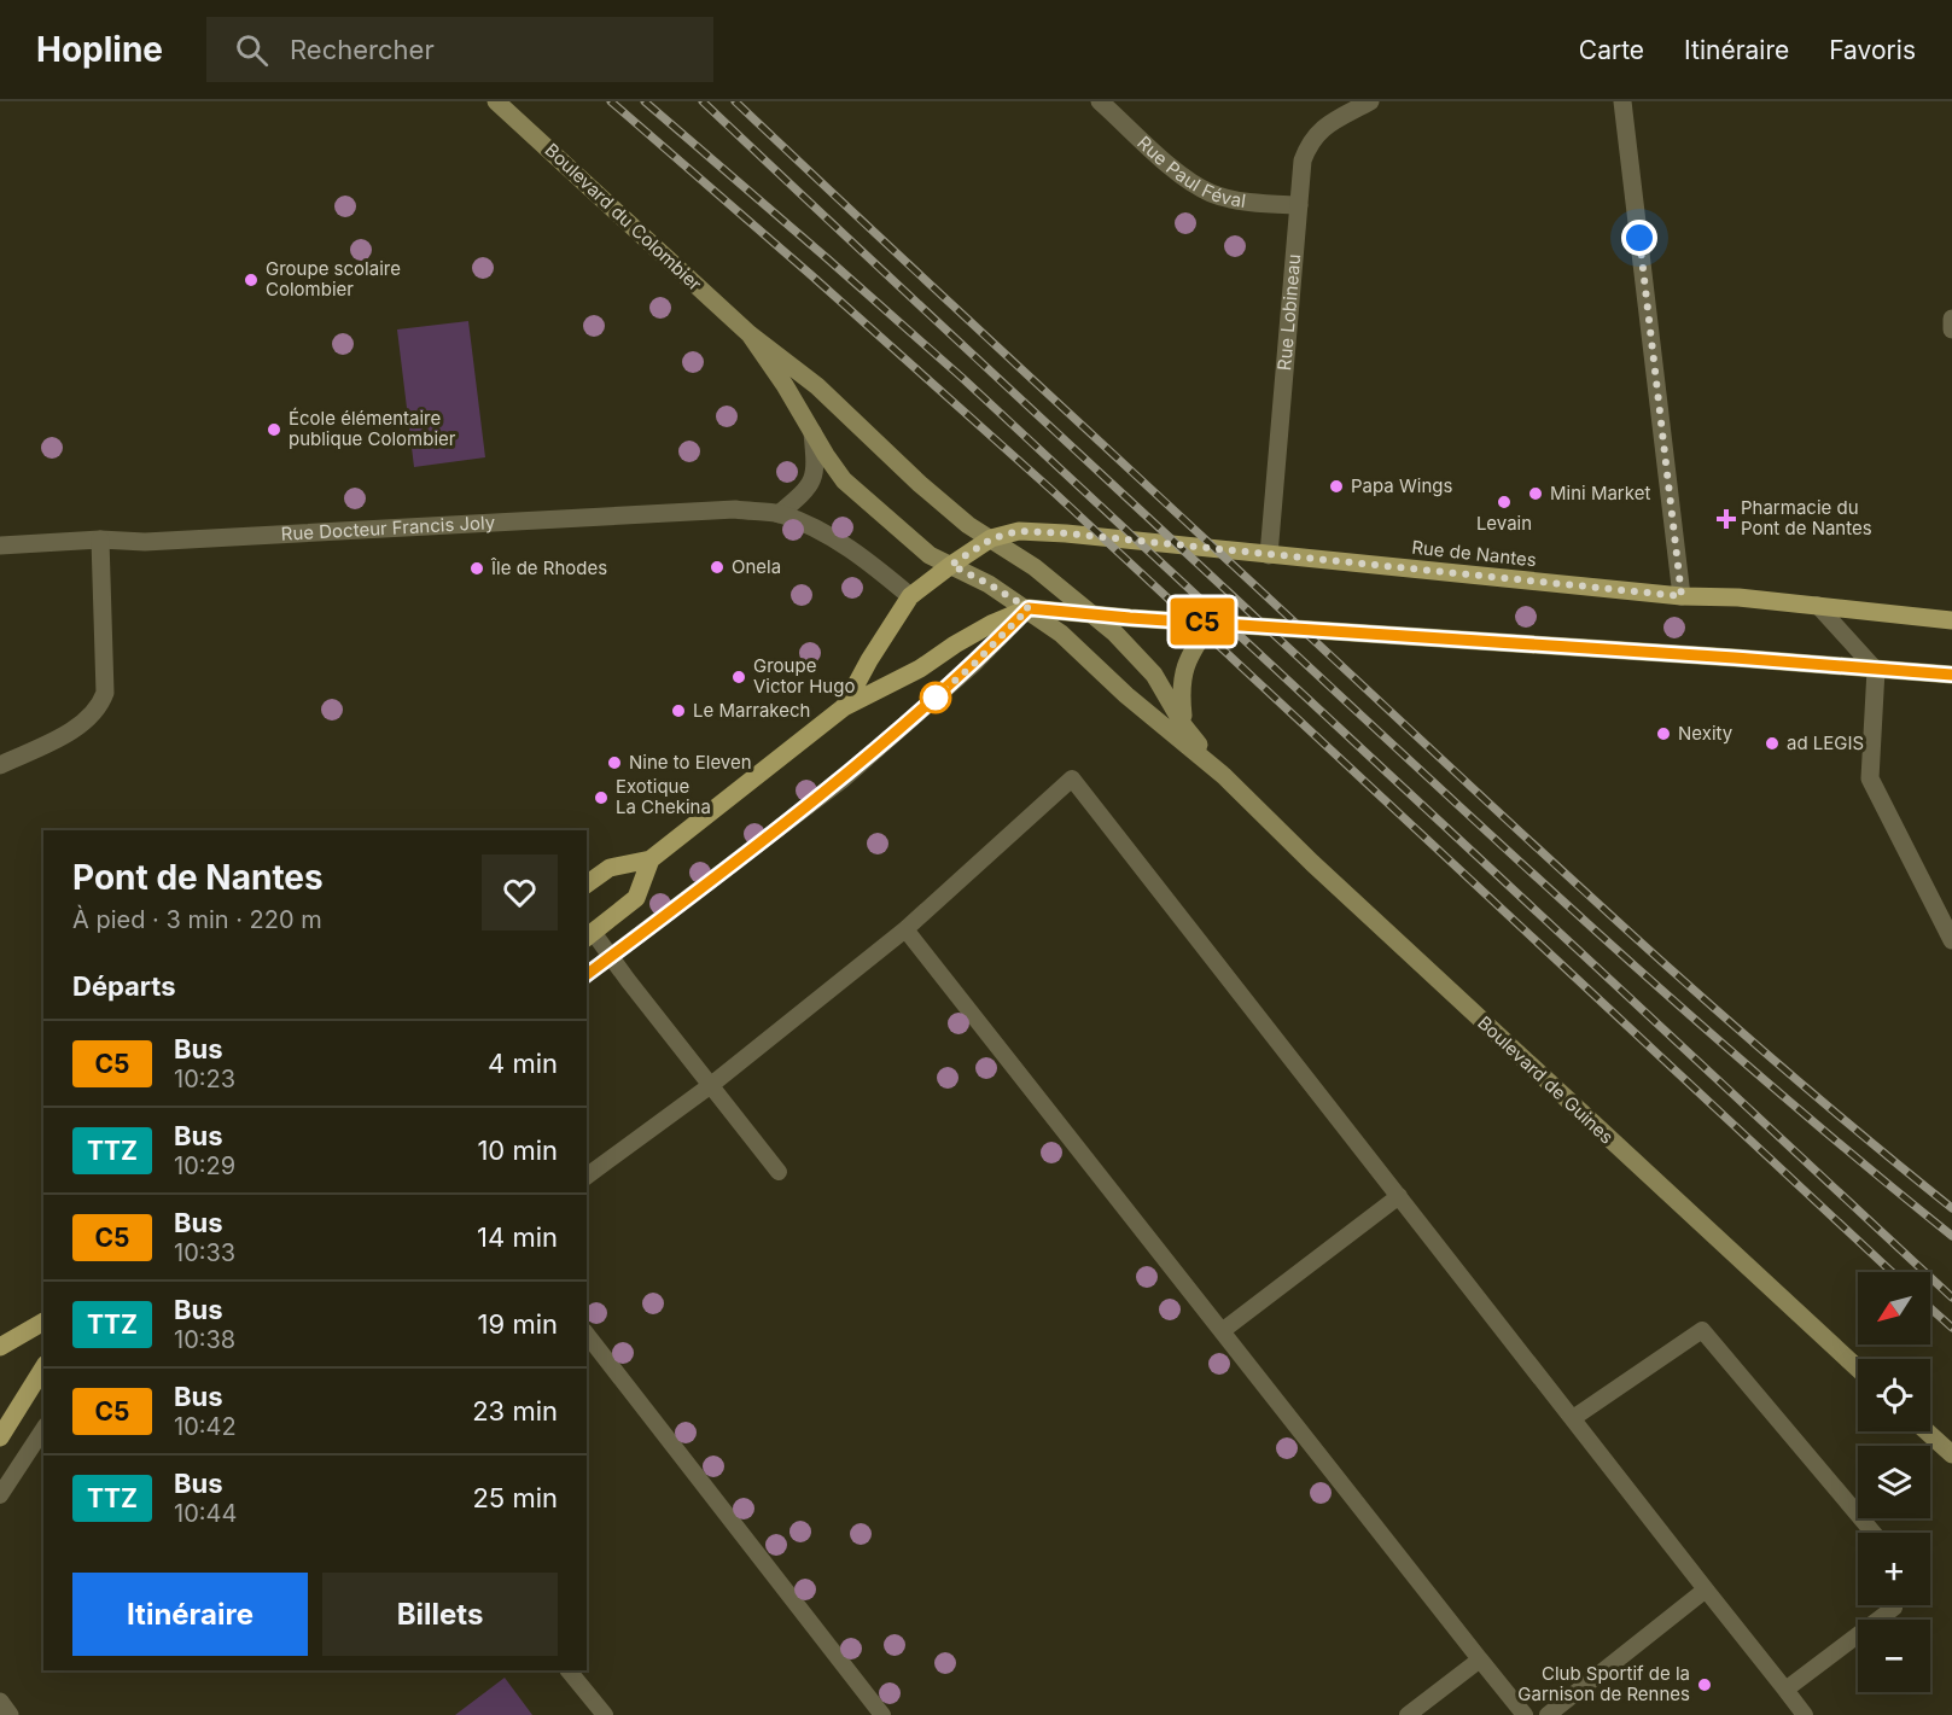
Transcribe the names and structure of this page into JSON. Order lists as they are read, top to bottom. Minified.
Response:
{"streets":{"main road":["Rue de Nantes"],"street":["Rue Paul Féval","Boulevard du Colombier","Rue Lobineau","Rue Docteur Francis Joly","Boulevard de Guines"]},"crossings":[["Rue Paul Féval","Rue Lobineau"],["Boulevard du Colombier","Rue de Nantes"],["Boulevard du Colombier","Boulevard de Guines"],["Rue Lobineau","Rue de Nantes"]],"places":{"other":["Groupe scolaire Colombier","École élémentaire publique Colombier","Papa Wings","Mini Market","Levain","Onela","Île de Rhodes","Groupe Victor Hugo","Le Marrakech","Nexity","ad LEGIS","Nine to Eleven","Exotique La Chekina","Club Sportif de la Garnison de Rennes"],"health":["Pharmacie du Pont de Nantes"]},"lines":["bus line C5"],"north":"bottom left","page":{"header":"Hopline","search":"Rechercher","nav":["Carte","Itinéraire","Favoris"],"on_map":"C5","heading":[["Pont de Nantes","À pied · 3 min · 220 m"],"Départs"],"list":[{"mark":"C5","name":"Bus","note":"10:23","value":"4 min"},{"mark":"TTZ","name":"Bus","note":"10:29","value":"10 min"},{"mark":"C5","name":"Bus","note":"10:33","value":"14 min"},{"mark":"TTZ","name":"Bus","note":"10:38","value":"19 min"},{"mark":"C5","name":"Bus","note":"10:42","value":"23 min"},{"mark":"TTZ","name":"Bus","note":"10:44","value":"25 min"}],"map_buttons":["+","−"],"buttons":["Itinéraire","Billets"]}}
